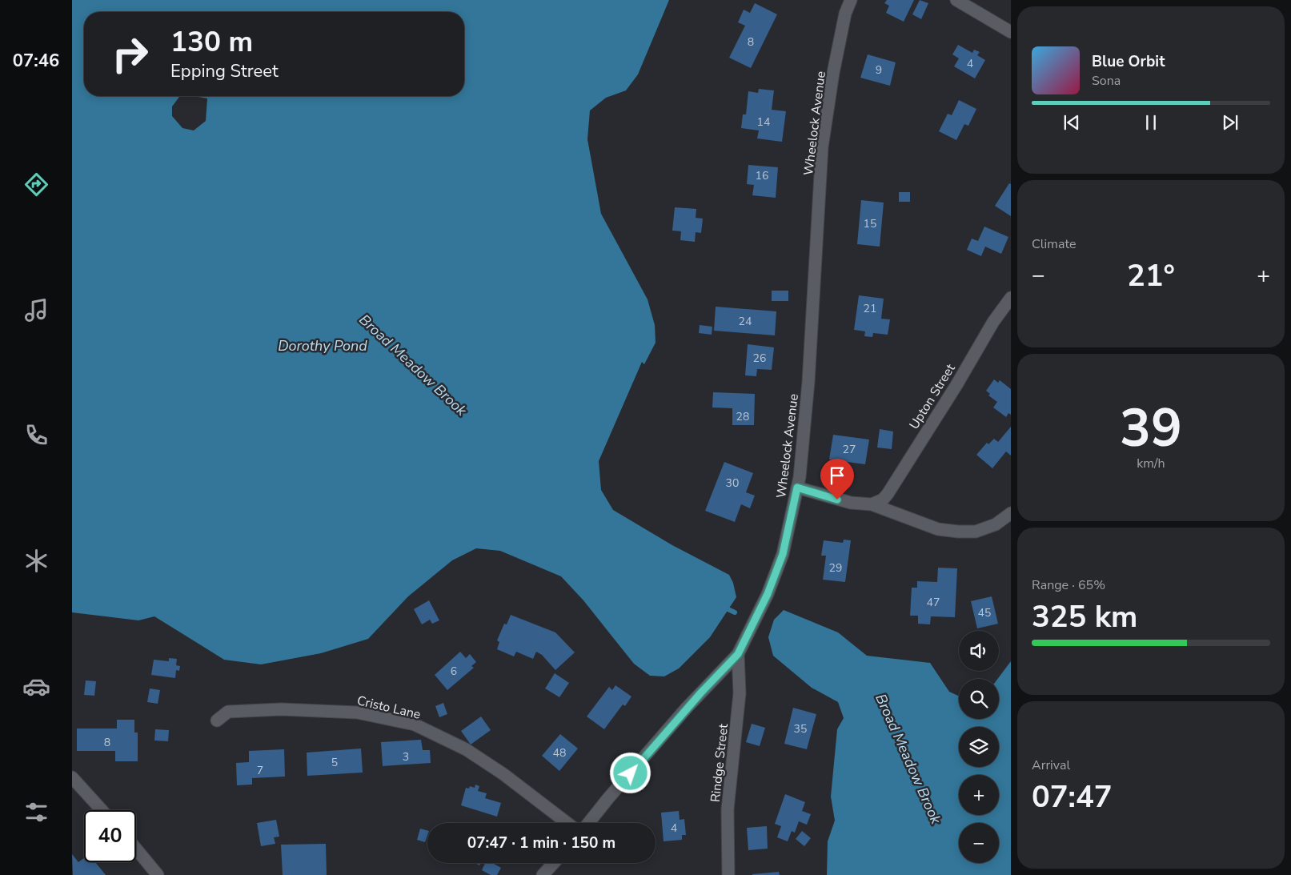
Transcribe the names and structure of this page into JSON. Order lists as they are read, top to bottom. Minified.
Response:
{"streets":{"street":["Wheelock Avenue","Upton Street","Cristo Lane","Rindge Street"]},"crossings":[["Wheelock Avenue","Rindge Street"]],"water":["Dorothy Pond","Broad Meadow Brook"],"house_numbers":["8","4","9","14","16","15","21","24","26","28","27","30","29","47","45","6","35","8","48","3","5","7","4"],"page":{"tabs":"07:46","turn":["130 m","Epping Street"],"song":["Blue Orbit","Sona"],"tile":["Climate",["39","km/h"],["Range · 65%","325 km"],["Arrival","07:47"]],"heat":["−","21°","+"],"map_buttons":["+","−"],"limit":"40","trip":"07:47 · 1 min · 150 m"}}
